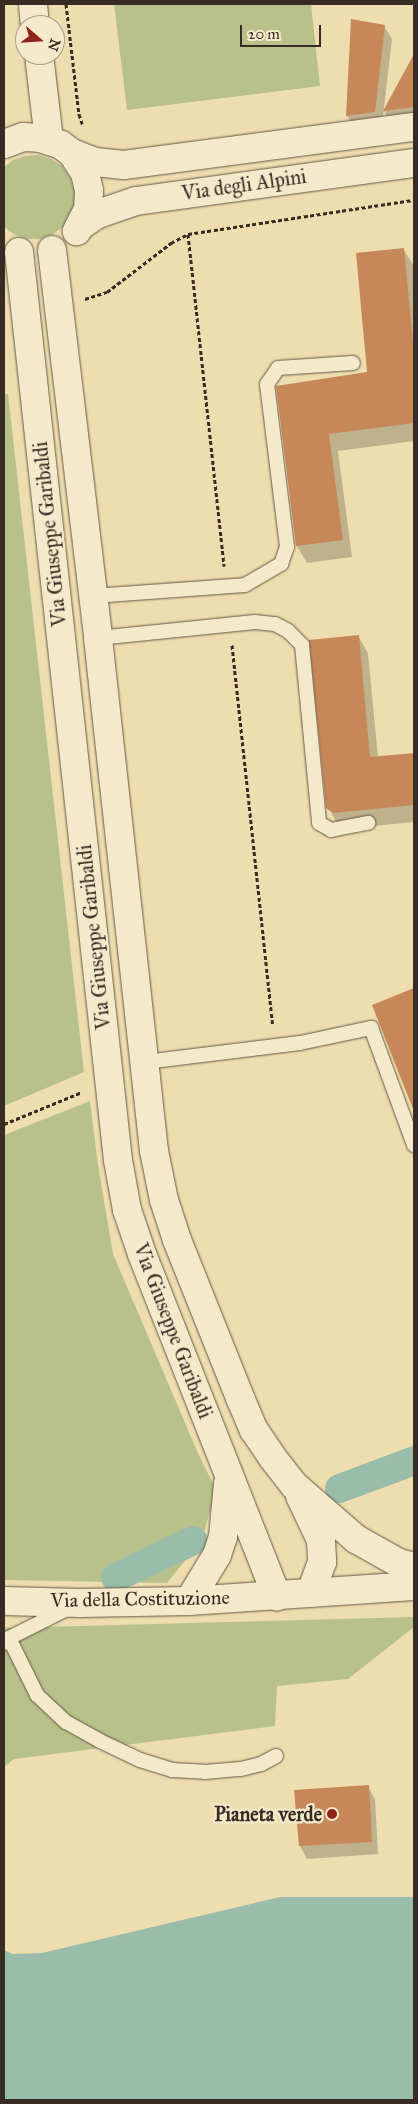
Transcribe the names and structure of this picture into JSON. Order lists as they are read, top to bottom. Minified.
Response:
{"streets":{"street":["Via degli Alpini","Via Giuseppe Garibaldi","Via della Costituzione"]},"crossings":[["Via Giuseppe Garibaldi","Via della Costituzione"]],"places":["Pianeta verde"],"scale_bar":"20 m","north":"right"}
